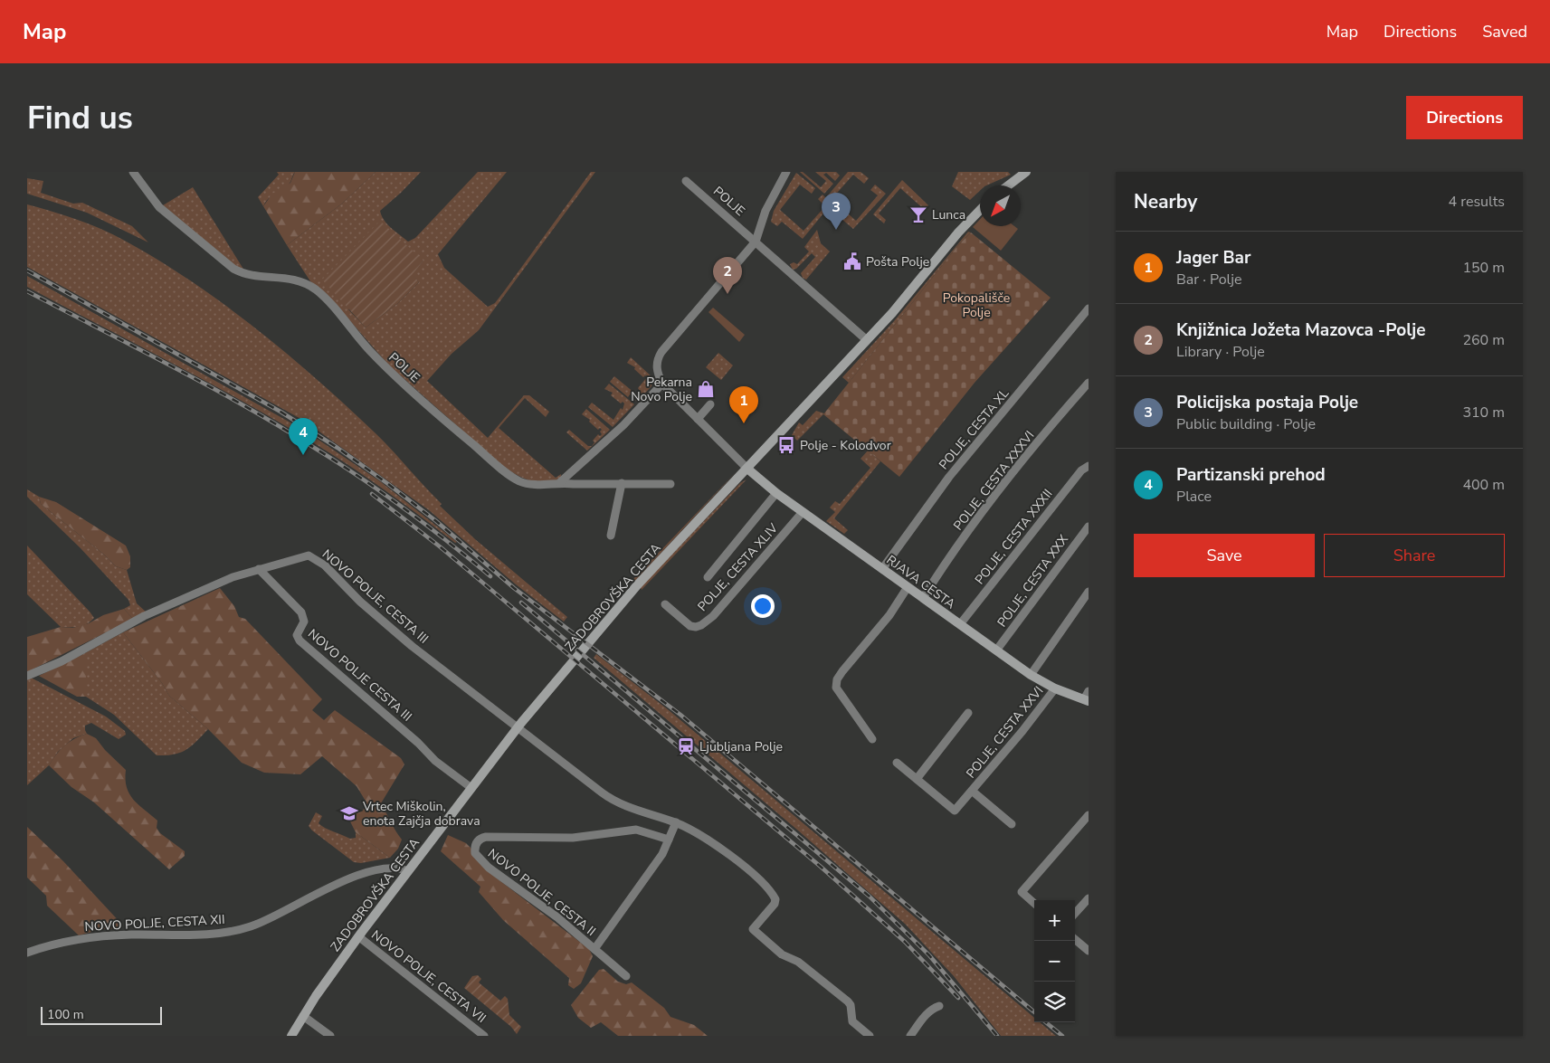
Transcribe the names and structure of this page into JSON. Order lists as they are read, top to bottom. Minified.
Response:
{"streets":{"main road":["RJAVA CESTA","ZADOBROVŠKA CESTA"],"street":["POLJE","POLJE, CESTA XL","POLJE, CESTA XXXVI","POLJE, CESTA XXXII","POLJE, CESTA XLIV","POLJE, CESTA XXX","NOVO POLJE, CESTA III","NOVO POLJE CESTA III","POLJE, CESTA XXVI","NOVO POLJE, CESTA II","NOVO POLJE, CESTA XII","NOVO POLJE, CESTA VII"]},"crossings":[["POLJE, CESTA XL","RJAVA CESTA"],["POLJE, CESTA XXXVI","RJAVA CESTA"],["POLJE, CESTA XXXII","RJAVA CESTA"],["POLJE, CESTA XLIV","RJAVA CESTA"],["POLJE, CESTA XXX","RJAVA CESTA"],["RJAVA CESTA","ZADOBROVŠKA CESTA"],["RJAVA CESTA","POLJE, CESTA XXVI"],["NOVO POLJE, CESTA III","ZADOBROVŠKA CESTA"],["NOVO POLJE, CESTA III","NOVO POLJE CESTA III"],["NOVO POLJE, CESTA III","NOVO POLJE, CESTA II"],["ZADOBROVŠKA CESTA","NOVO POLJE CESTA III"],["ZADOBROVŠKA CESTA","NOVO POLJE, CESTA XII"],["ZADOBROVŠKA CESTA","NOVO POLJE, CESTA VII"]],"parks":["Pokopališče Polje"],"places":{"bar":["Lunca"],"public building":["Pošta Polje"],"shop":["Pekarna Novo Polje"],"bus stop":["Polje - Kolodvor"],"station":["Ljubljana Polje"],"school or university":["Vrtec Miškolin, enota Zajčja dobrava"]},"scale_bar":"100 m","north":"bottom left","page":{"header":"Map","nav":["Map","Directions","Saved"],"buttons":["Directions",["Save","Share"]],"title":"Find us","heading":["Nearby","4 results"],"pins":["3","2","1","4"],"list":[{"mark":"1","name":"Jager Bar","note":"Bar · Polje","value":"150 m"},{"mark":"2","name":"Knjižnica Jožeta Mazovca -Polje","note":"Library · Polje","value":"260 m"},{"mark":"3","name":"Policijska postaja Polje","note":"Public building · Polje","value":"310 m"},{"mark":"4","name":"Partizanski prehod","note":"Place","value":"400 m"}],"map_buttons":["+","−"],"scale":"100 m"}}
